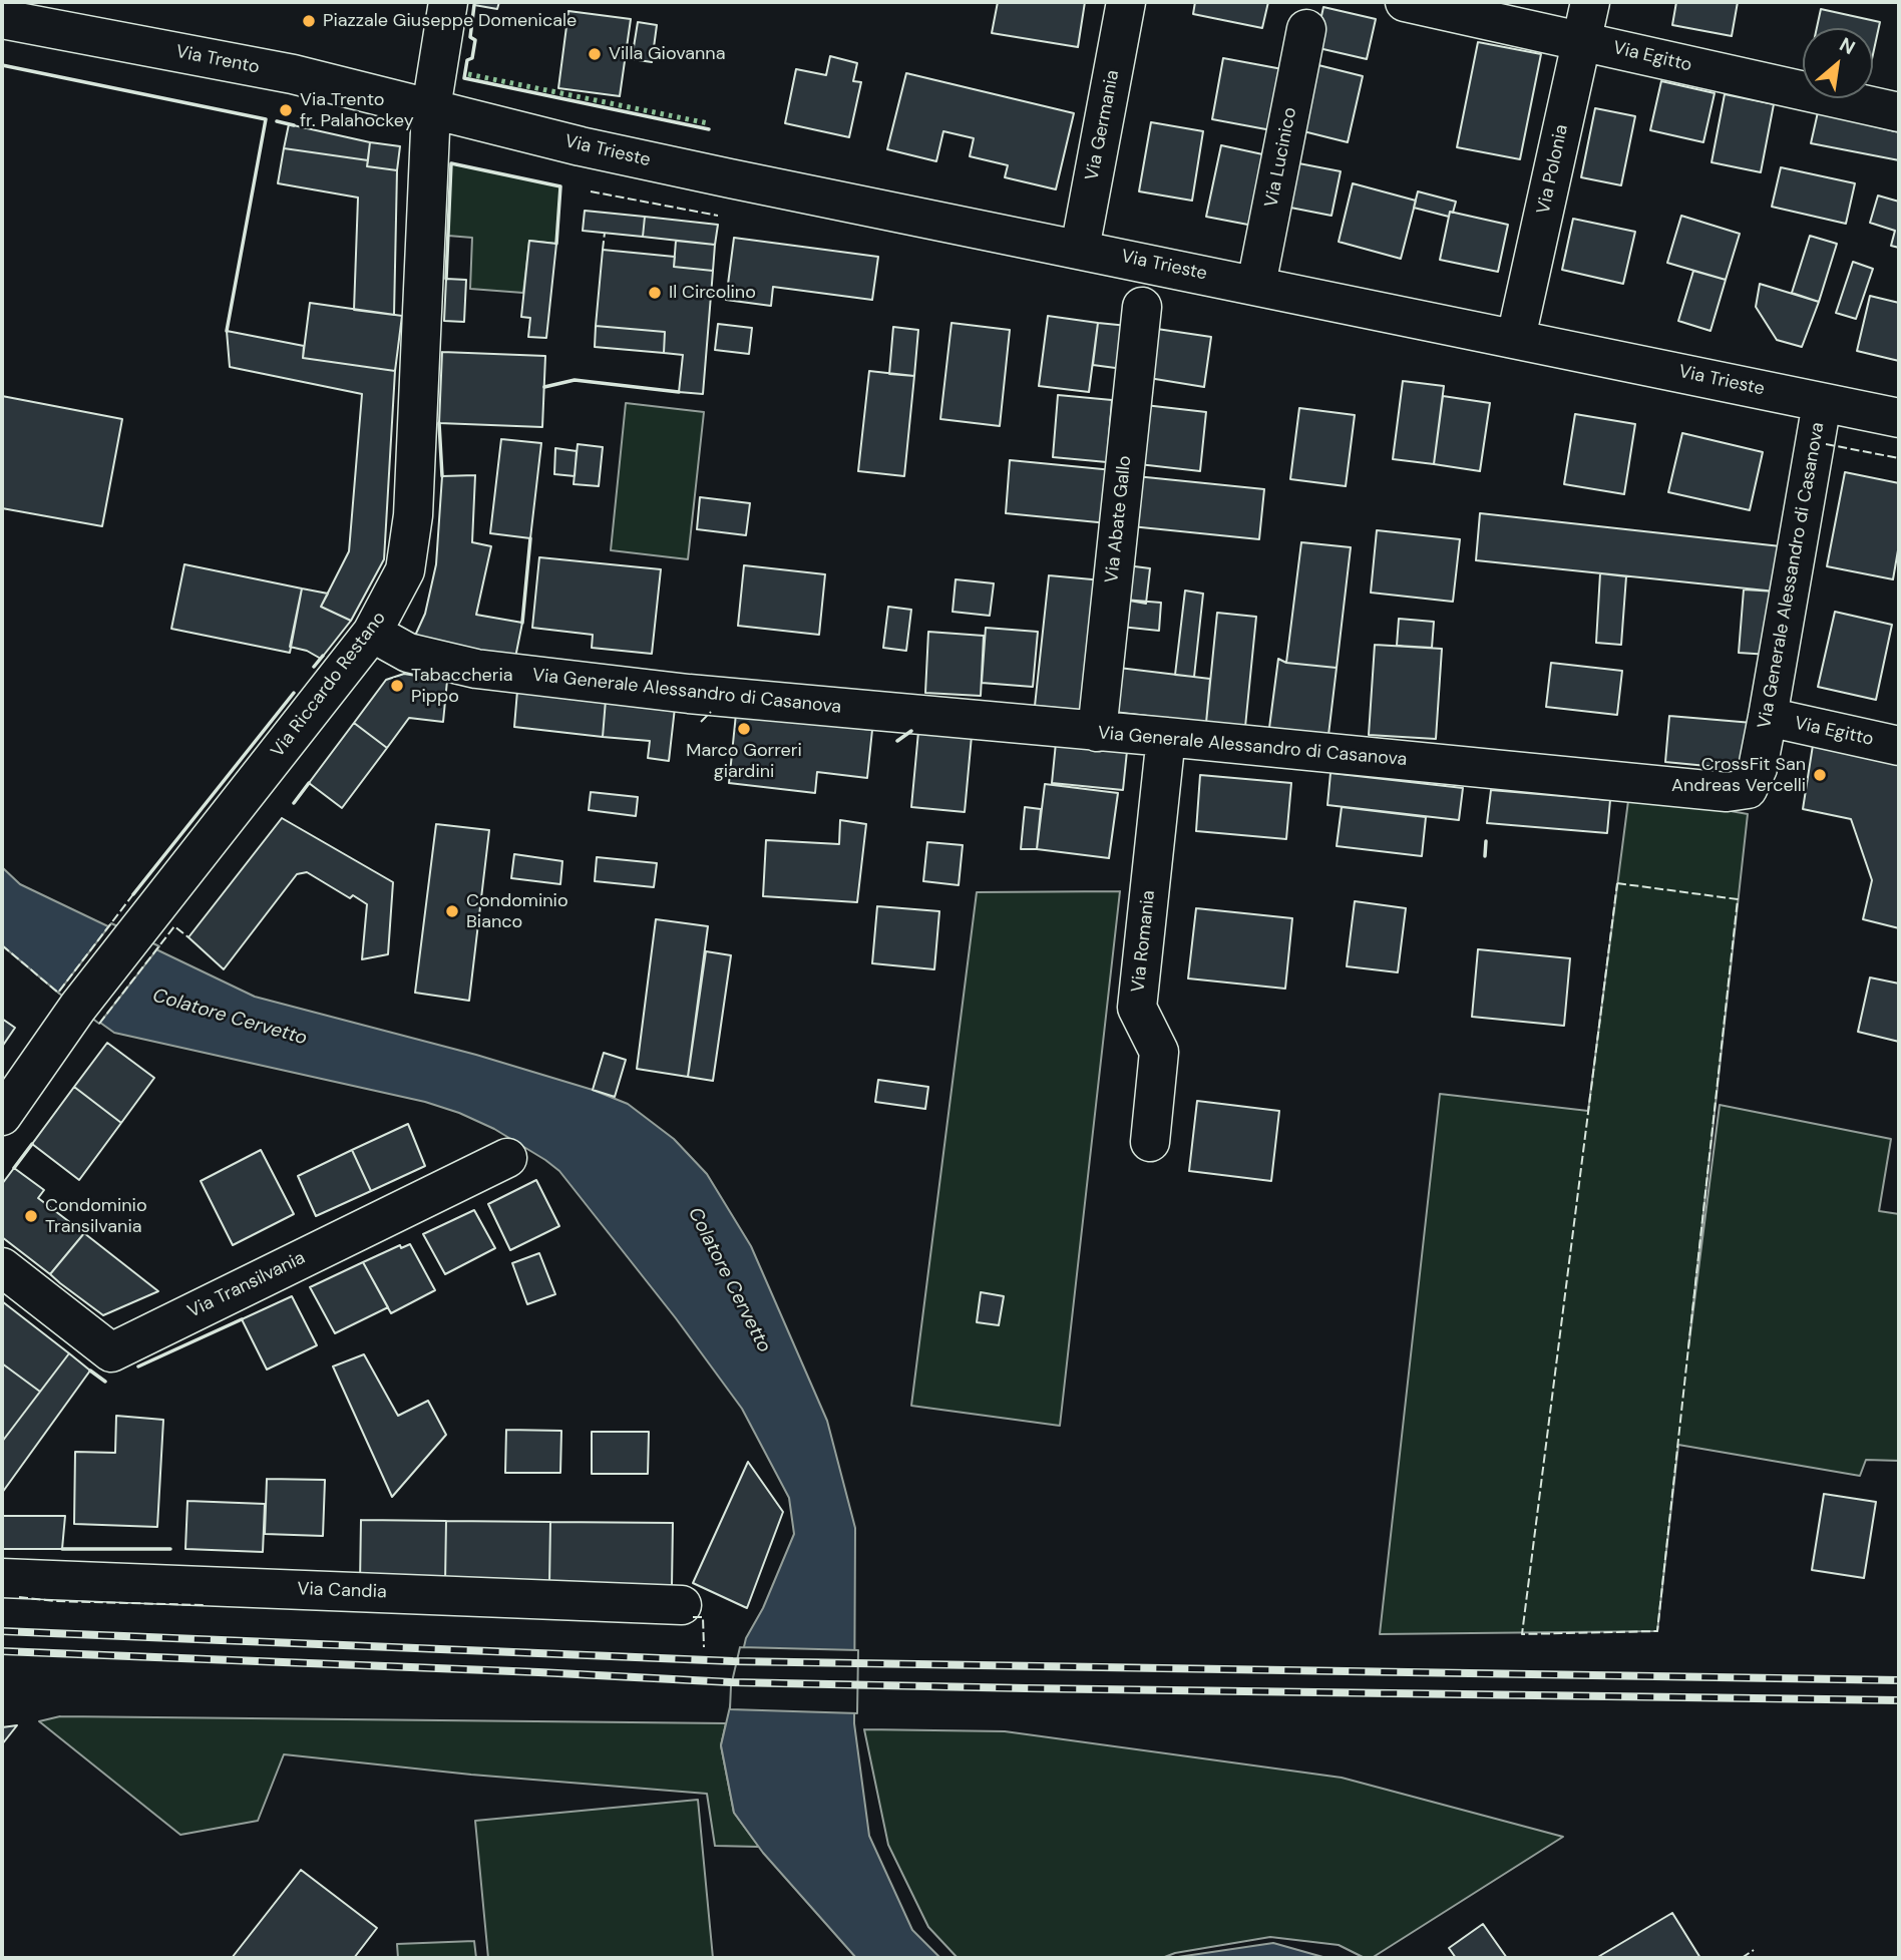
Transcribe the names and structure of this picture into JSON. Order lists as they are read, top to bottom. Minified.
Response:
{"streets":{"street":["Via Egitto","Via Trento","Via Germania","Via Trieste","Via Lucinico","Via Polonia","Via Abate Gallo","Via Generale Alessandro di Casanova","Via Riccardo Restano","Via Romania","Via Transilvania","Via Candia"]},"crossings":[["Via Egitto","Via Polonia"],["Via Egitto","Via Generale Alessandro di Casanova"],["Via Trento","Via Trieste"],["Via Trento","Via Riccardo Restano"],["Via Germania","Via Trieste"],["Via Trieste","Via Lucinico"],["Via Trieste","Via Polonia"],["Via Trieste","Via Generale Alessandro di Casanova"],["Via Trieste","Via Riccardo Restano"],["Via Abate Gallo","Via Generale Alessandro di Casanova"],["Via Generale Alessandro di Casanova","Via Riccardo Restano"],["Via Generale Alessandro di Casanova","Via Romania"]],"water":["Colatore Cervetto"],"places":["Piazzale Giuseppe Domenicale","Villa Giovanna","Via Trento fr. Palahockey","Il Circolino","Tabaccheria Pippo","Marco Gorreri giardini","CrossFit San Andreas Vercelli","Condominio Bianco","Condominio Transilvania"],"north":"top right"}
